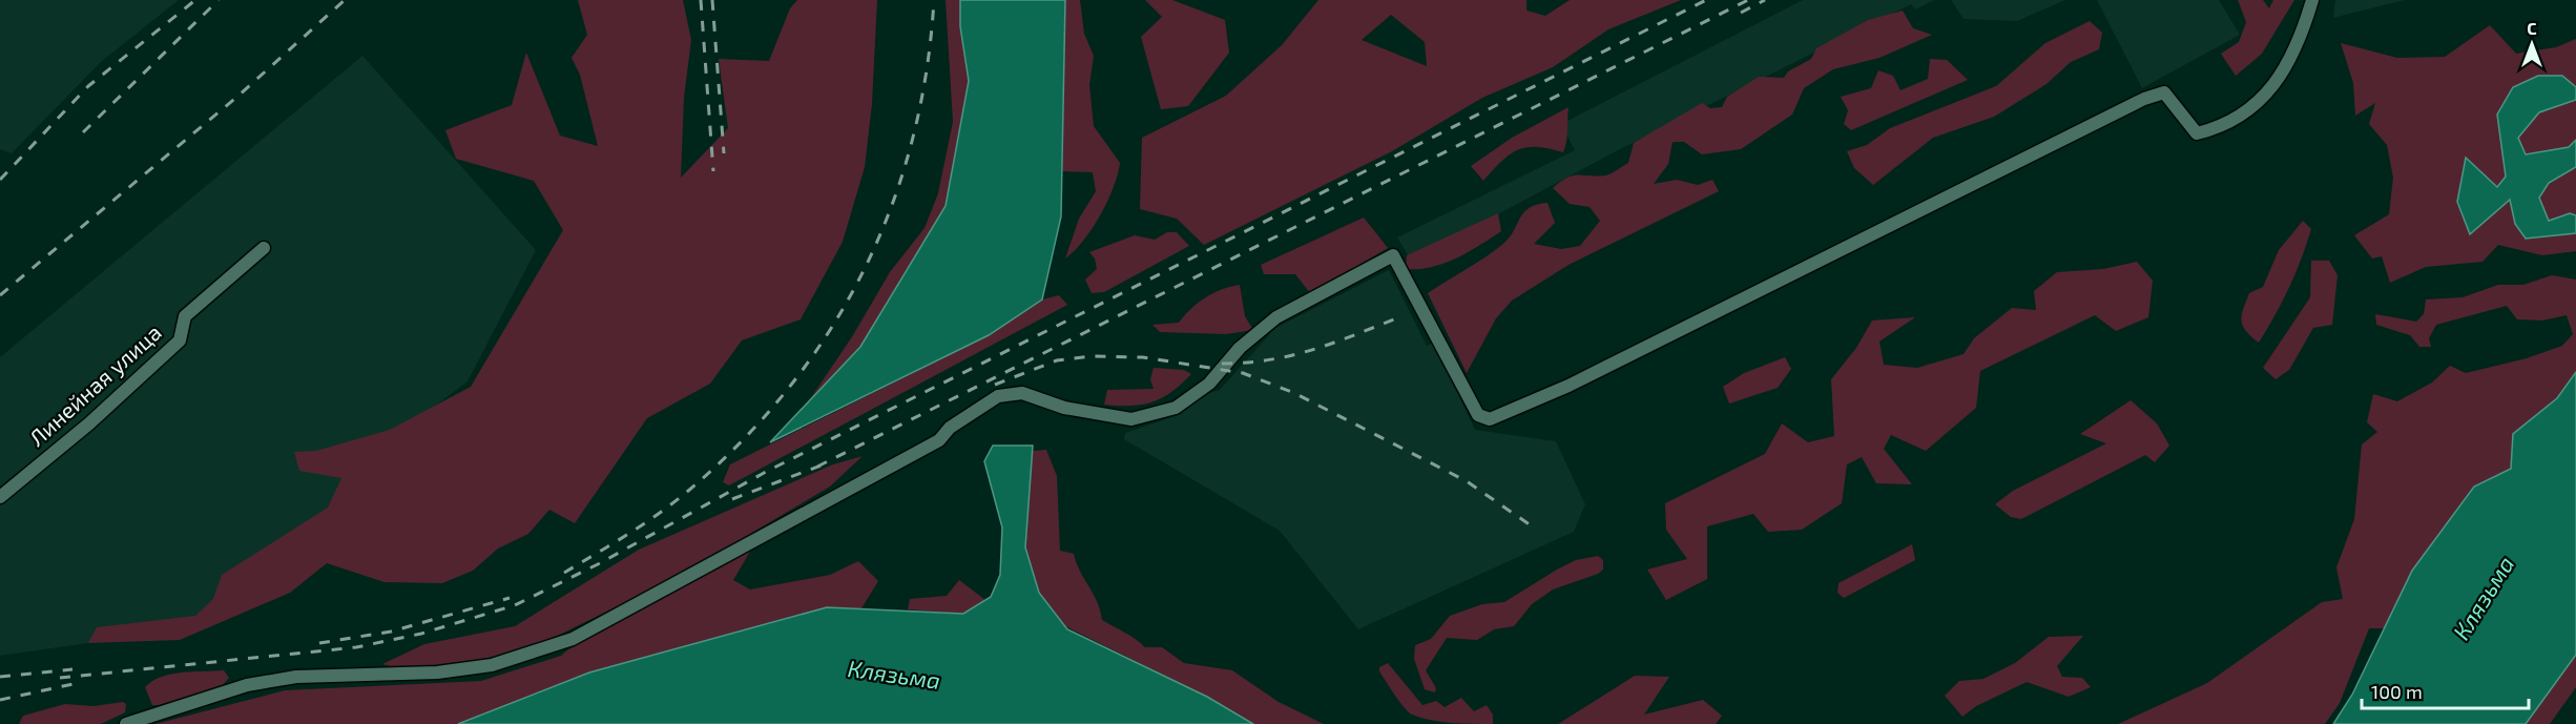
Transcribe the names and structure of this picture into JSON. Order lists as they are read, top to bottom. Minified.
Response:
{"streets":{"street":["Линейная улица"]},"water":["Клязьма"],"scale_bar":"100 m","north":"top"}
